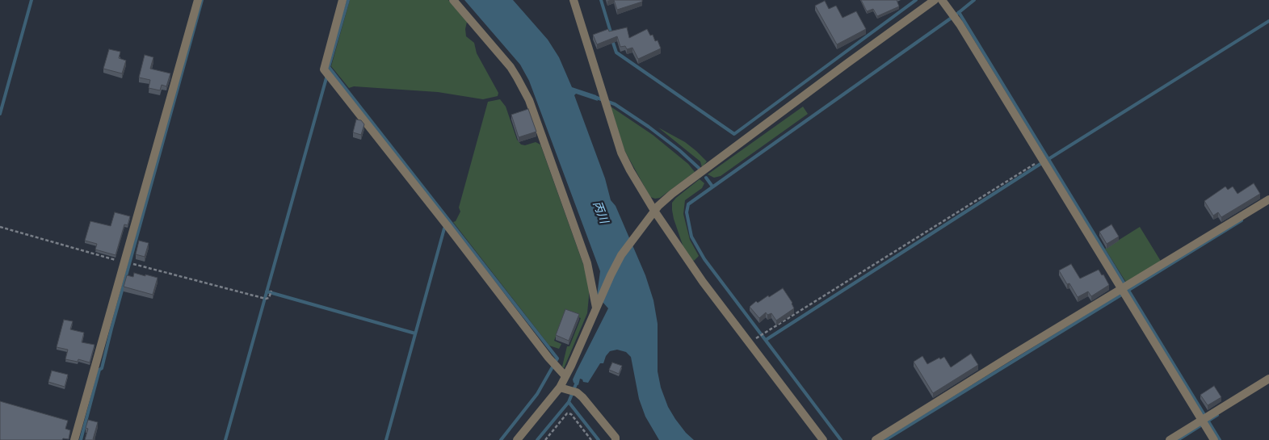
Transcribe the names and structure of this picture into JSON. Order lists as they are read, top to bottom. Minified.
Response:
{"water":["丙川"]}
